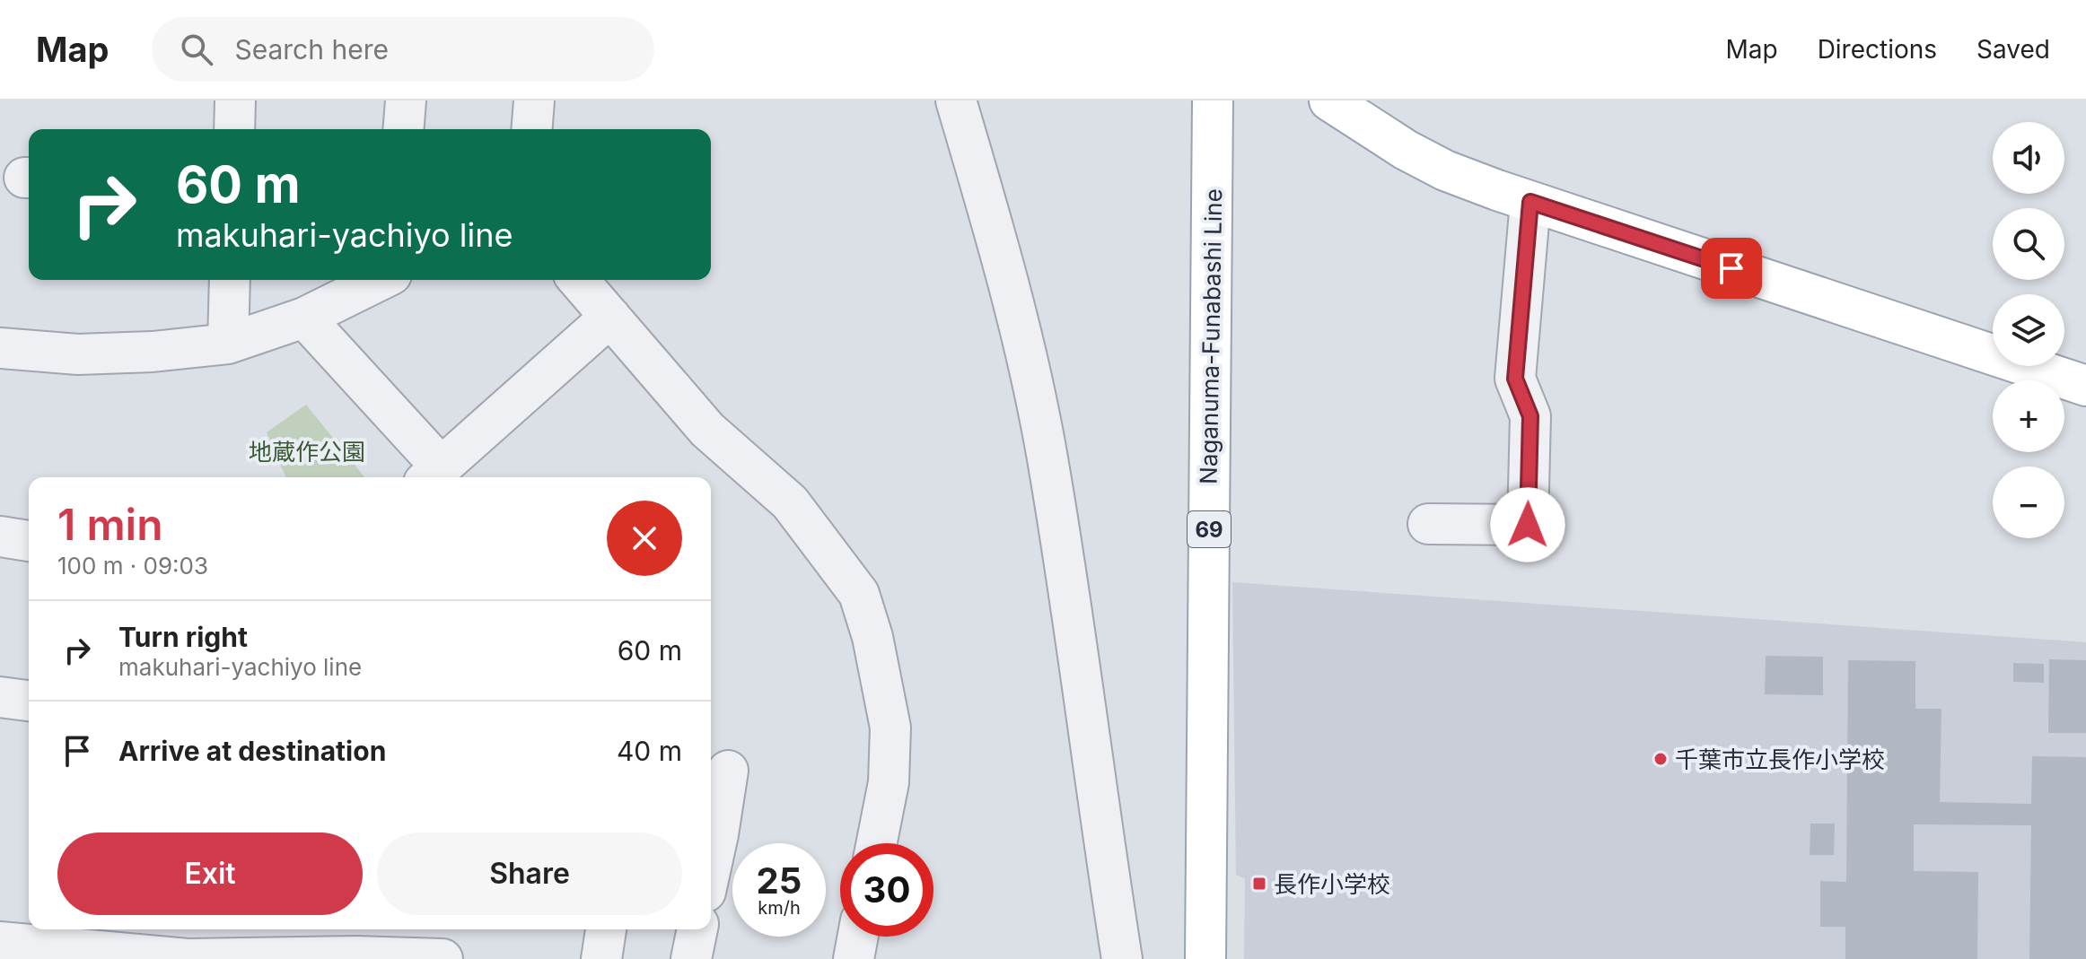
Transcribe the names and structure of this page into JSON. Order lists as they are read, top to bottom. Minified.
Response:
{"streets":{"main road":["Naganuma-Funabashi Line","69"]},"parks":["地蔵作公園"],"places":{"other":["千葉市立長作小学校"],"transit":["長作小学校"]},"page":{"header":"Map","search":"Search here","nav":["Map","Directions","Saved"],"map_buttons":["+","−"],"turn":["60 m","makuhari-yachiyo line"],"heading":["1 min","100 m · 09:03"],"list":[{"name":"Turn right","note":"makuhari-yachiyo line","value":"60 m"},{"name":"Arrive at destination","value":"40 m"}],"buttons":["Exit","Share"],"speed":"25 km/h","limit":"30"}}
